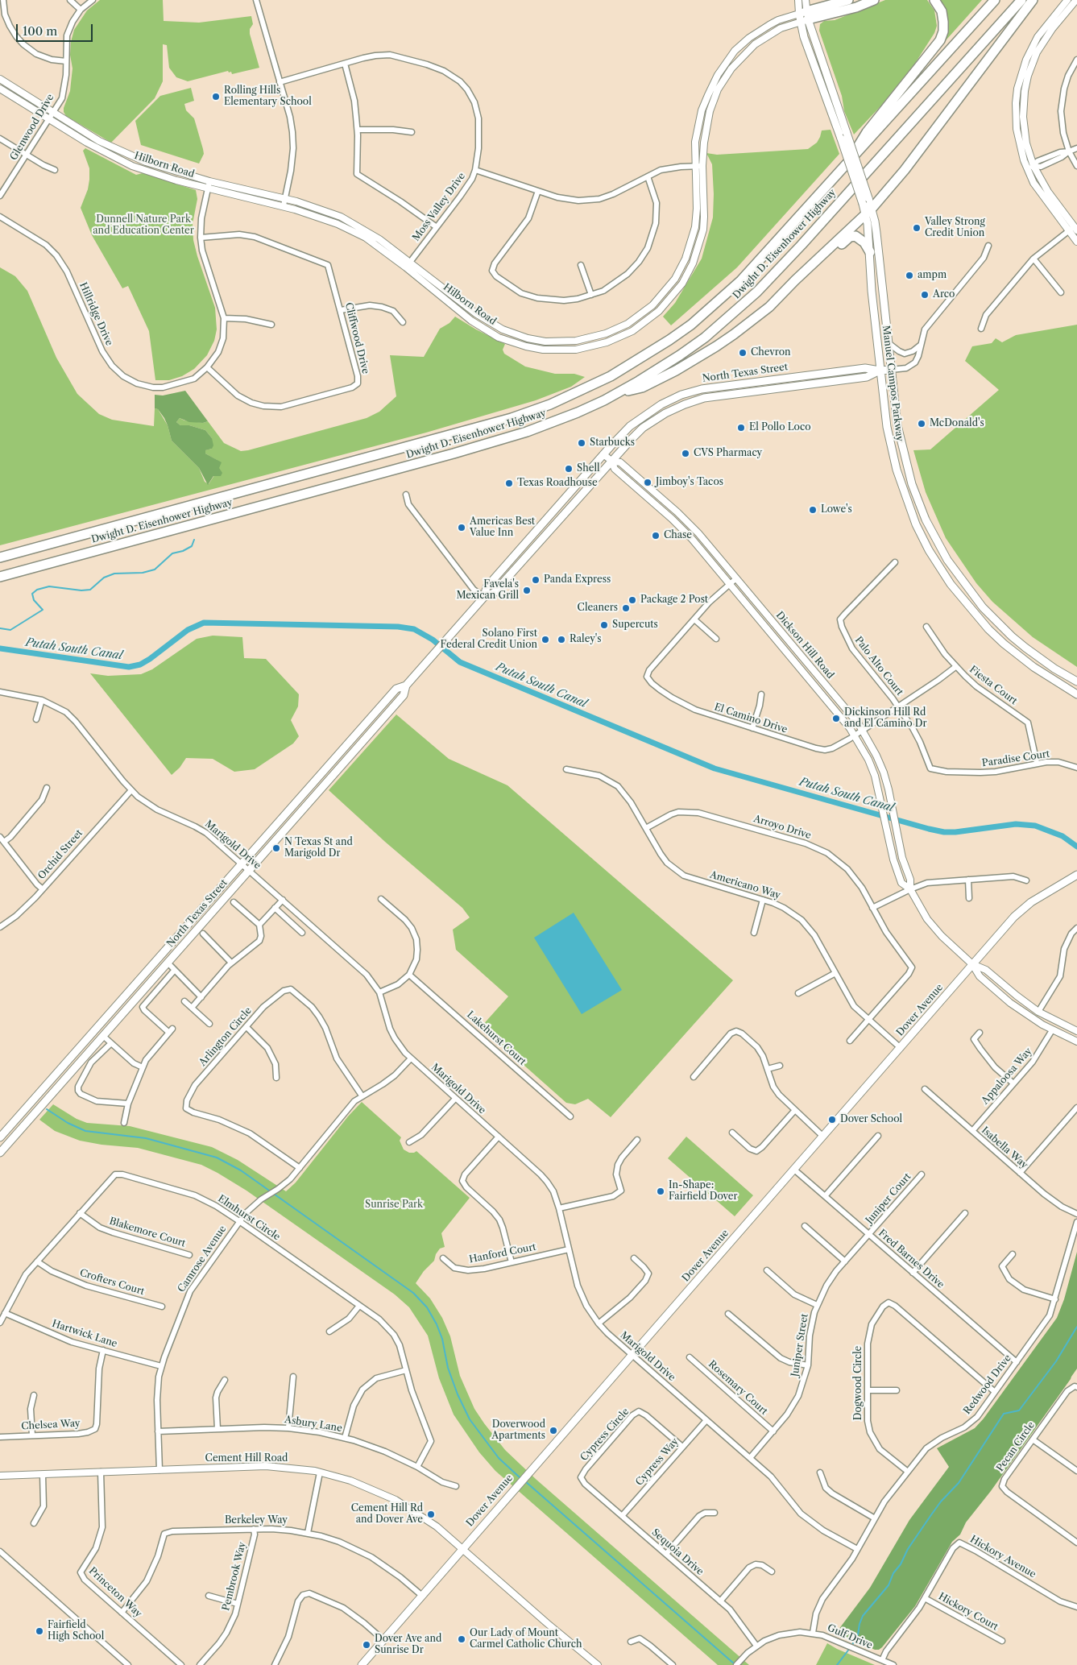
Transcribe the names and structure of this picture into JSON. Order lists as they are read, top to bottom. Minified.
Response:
{"streets":{"highway":["Dwight D. Eisenhower Highway"],"main road":["North Texas Street","Manuel Campos Parkway","Dover Avenue"],"street":["Glenwood Drive","Hilborn Road","Moss Valley Drive","Hillridge Drive","Cliffwood Drive","Dickson Hill Road","Palo Alto Court","Fiesta Court","El Camino Drive","Paradise Court","Arroyo Drive","Marigold Drive","Orchid Street","Americano Way","Arlington Circle","Lakehurst Court","Appaloosa Way","Isabella Way","Juniper Court","Elmhurst Circle","Blakemore Court","Hanford Court","Camrose Avenue","Fred Barnes Drive","Crofters Court","Hartwick Lane","Juniper Street","Dogwood Circle","Redwood Drive","Rosemary Court","Asbury Lane","Chelsea Way","Cypress Circle","Pecan Circle","Cement Hill Road","Cypress Way","Berkeley Way","Sequoia Drive","Hickory Avenue","Pembrook Way","Princeton Way","Hickory Court","Gulf Drive"]},"crossings":[["Glenwood Drive","Hilborn Road"],["Hilborn Road","Moss Valley Drive"],["Hilborn Road","Hillridge Drive"],["Hilborn Road","Manuel Campos Parkway"],["Hillridge Drive","Cliffwood Drive"],["North Texas Street","Manuel Campos Parkway"],["North Texas Street","Dickson Hill Road"],["North Texas Street","Marigold Drive"],["Dickson Hill Road","El Camino Drive"],["Dickson Hill Road","Dover Avenue"],["Dickson Hill Road","Appaloosa Way"],["Palo Alto Court","El Camino Drive"],["Palo Alto Court","Paradise Court"],["Fiesta Court","El Camino Drive"],["Fiesta Court","Paradise Court"],["El Camino Drive","Paradise Court"],["Arroyo Drive","Americano Way"],["Marigold Drive","Orchid Street"],["Marigold Drive","Dover Avenue"],["Marigold Drive","Hanford Court"],["Marigold Drive","Camrose Avenue"],["Marigold Drive","Juniper Street"],["Marigold Drive","Redwood Drive"],["Marigold Drive","Cypress Way"],["Americano Way","Dover Avenue"],["Dover Avenue","Fred Barnes Drive"],["Dover Avenue","Cement Hill Road"],["Dover Avenue","Berkeley Way"],["Arlington Circle","Camrose Avenue"],["Appaloosa Way","Isabella Way"],["Juniper Court","Fred Barnes Drive"],["Juniper Court","Juniper Street"],["Elmhurst Circle","Blakemore Court"],["Elmhurst Circle","Camrose Avenue"],["Elmhurst Circle","Crofters Court"],["Elmhurst Circle","Hartwick Lane"],["Elmhurst Circle","Asbury Lane"],["Camrose Avenue","Hartwick Lane"],["Camrose Avenue","Asbury Lane"],["Camrose Avenue","Cement Hill Road"],["Fred Barnes Drive","Juniper Street"],["Fred Barnes Drive","Redwood Drive"],["Hartwick Lane","Chelsea Way"],["Juniper Street","Rosemary Court"],["Dogwood Circle","Redwood Drive"],["Redwood Drive","Gulf Drive"],["Cypress Circle","Cypress Way"],["Cypress Circle","Sequoia Drive"],["Cement Hill Road","Princeton Way"],["Cypress Way","Sequoia Drive"],["Berkeley Way","Pembrook Way"],["Berkeley Way","Princeton Way"],["Sequoia Drive","Gulf Drive"],["Hickory Avenue","Hickory Court"],["Hickory Avenue","Gulf Drive"]],"water":["Putah South Canal"],"parks":["Dunnell Nature Park and Education Center","Sunrise Park"],"places":["Rolling Hills Elementary School","Valley Strong Credit Union","ampm","Arco","Chevron","McDonald's","El Pollo Loco","Starbucks","CVS Pharmacy","Shell","Jimboy's Tacos","Texas Roadhouse","Lowe's","Americas Best Value Inn","Chase","Panda Express","Favela's Mexican Grill","Package 2 Post","Cleaners","Supercuts","Solano First Federal Credit Union","Raley's","Dickinson Hill Rd and El Camino Dr","N Texas St and Marigold Dr","Dover School","In-Shape: Fairfield Dover","Doverwood Apartments","Cement Hill Rd and Dover Ave","Fairfield High School","Our Lady of Mount Carmel Catholic Church","Dover Ave and Sunrise Dr"],"scale_bar":"100 m"}
